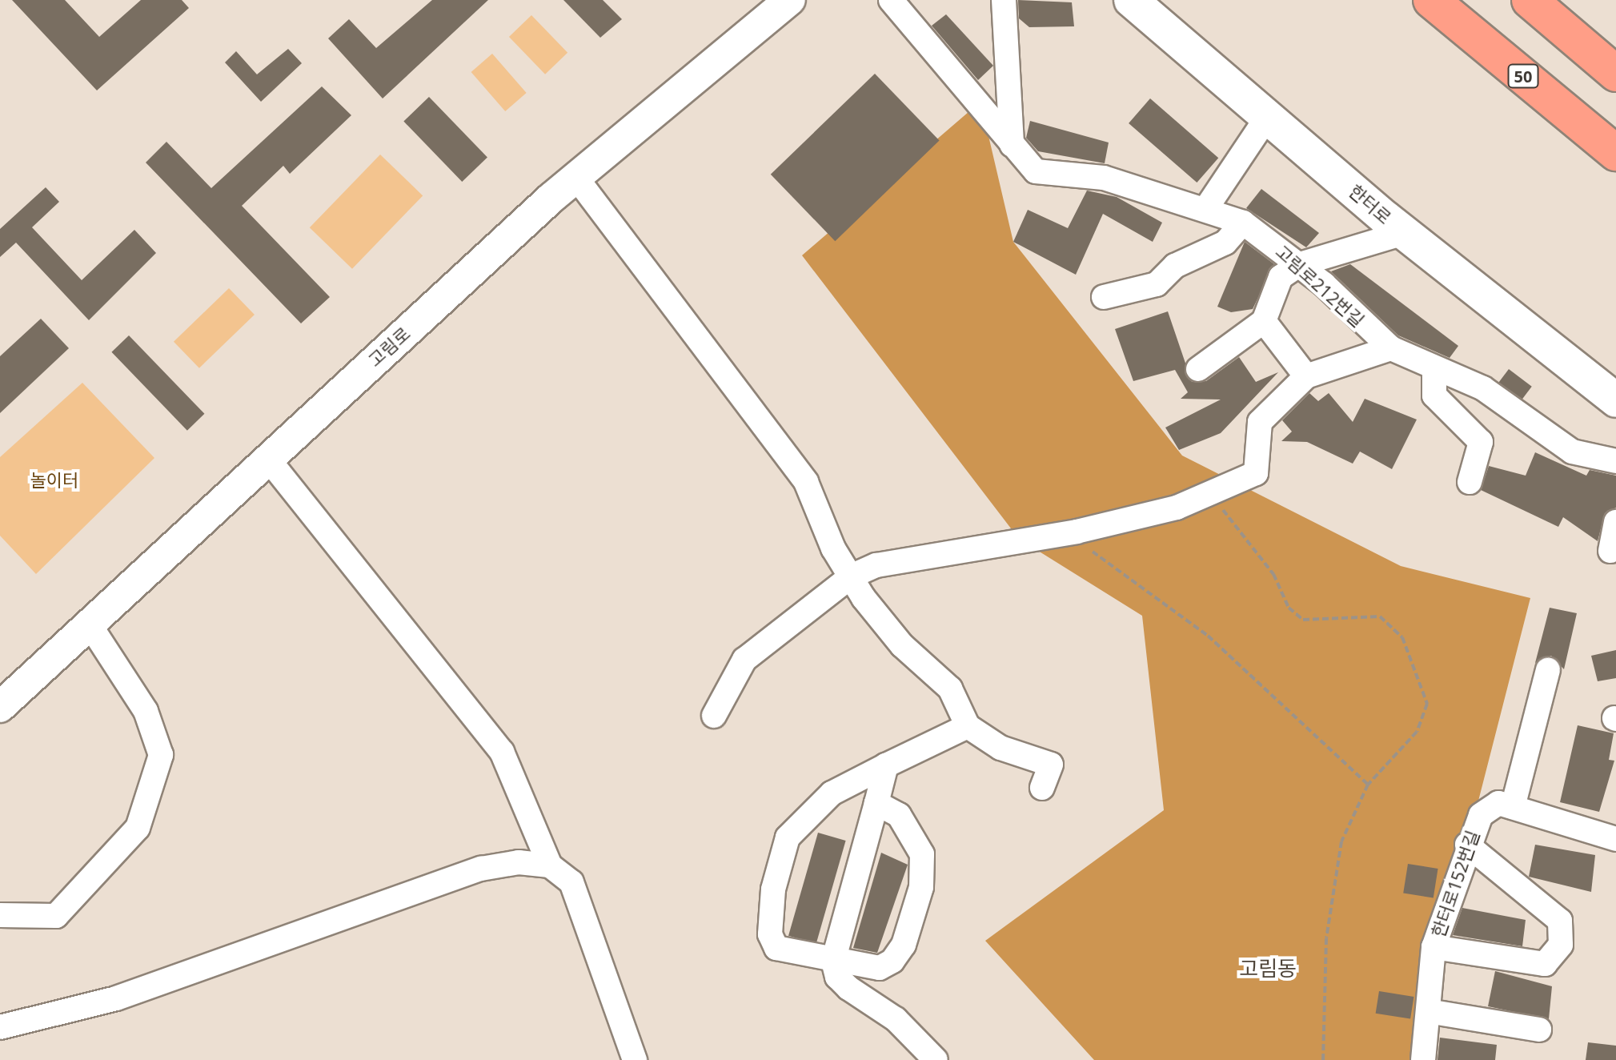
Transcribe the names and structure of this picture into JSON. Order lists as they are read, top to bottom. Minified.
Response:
{"streets":{"highway":["50"],"main road":["한터로"],"street":["고림로212번길","고림로","한터로152번길"]},"districts":["고림동"],"parks":["놀이터"]}
